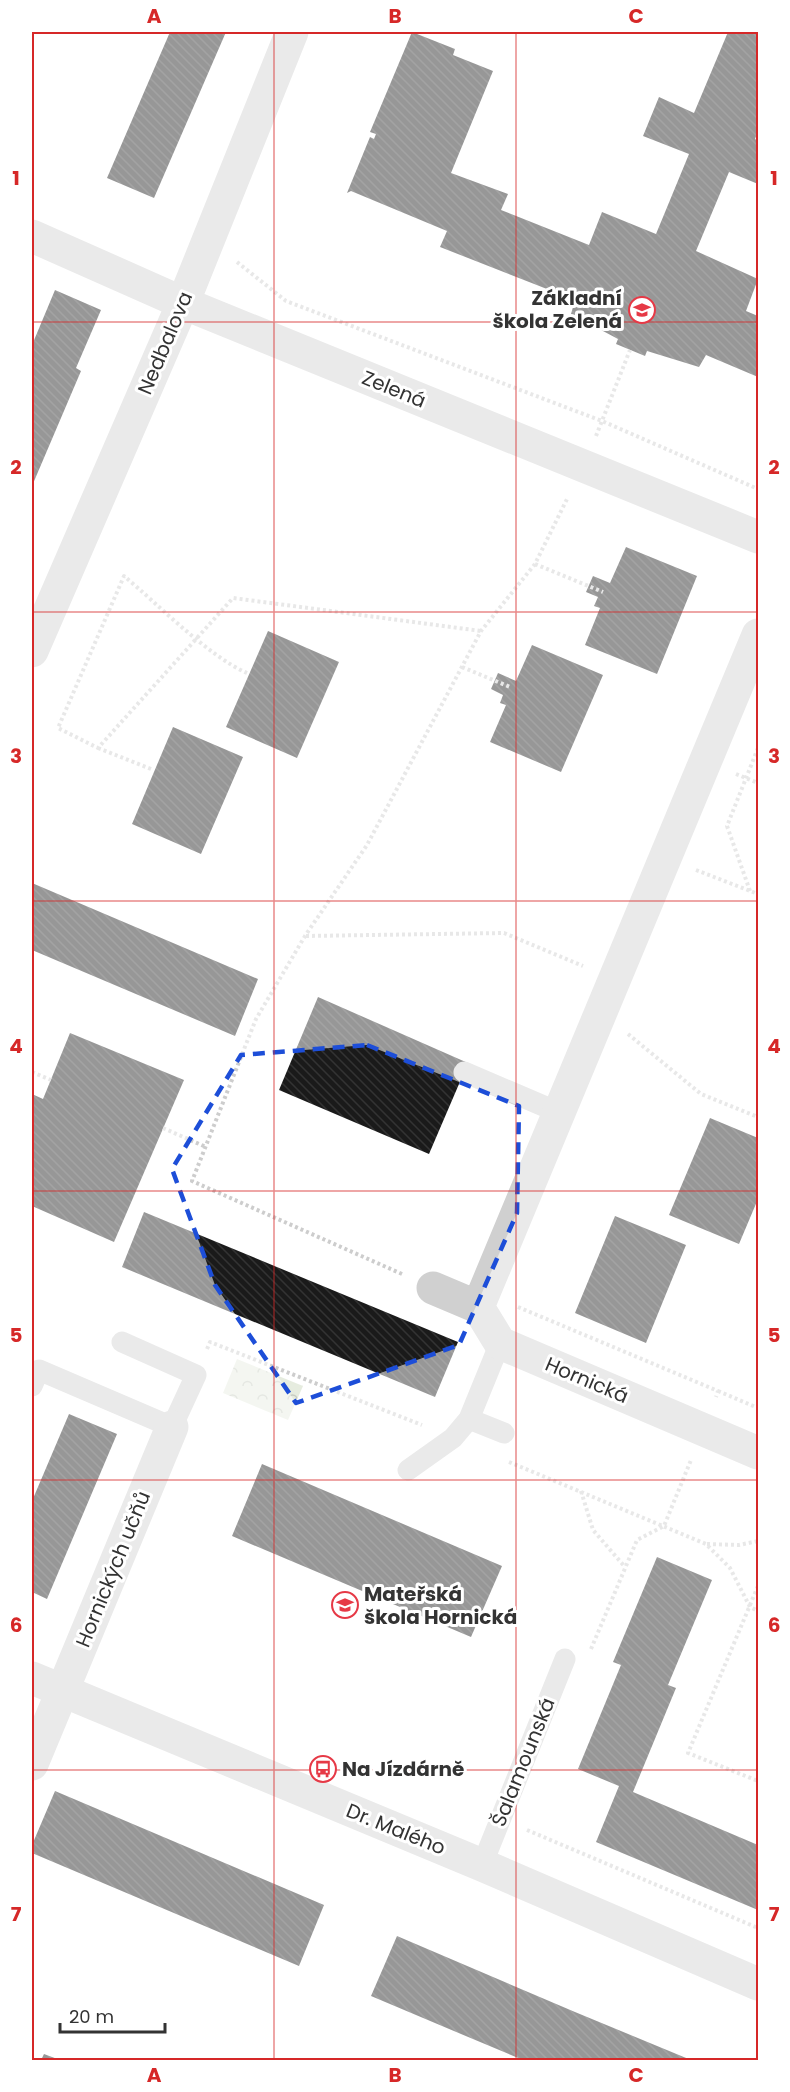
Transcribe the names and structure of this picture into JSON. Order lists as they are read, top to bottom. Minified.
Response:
{"streets":{"street":["Nedbalova","Zelená","Hornická","Hornických učňů","Dr. Malého"],"lane":["Šalamounská"]},"crossings":[["Nedbalova","Zelená"],["Hornických učňů","Dr. Malého"],["Šalamounská","Dr. Malého"]],"places":{"school or university":["Základní škola Zelená","Mateřská škola Hornická"],"bus stop":["Na Jízdárně"]},"scale_bar":"20 m","grid":{"columns":["A","B","C"],"rows":["1","2","3","4","5","6","7"]}}
